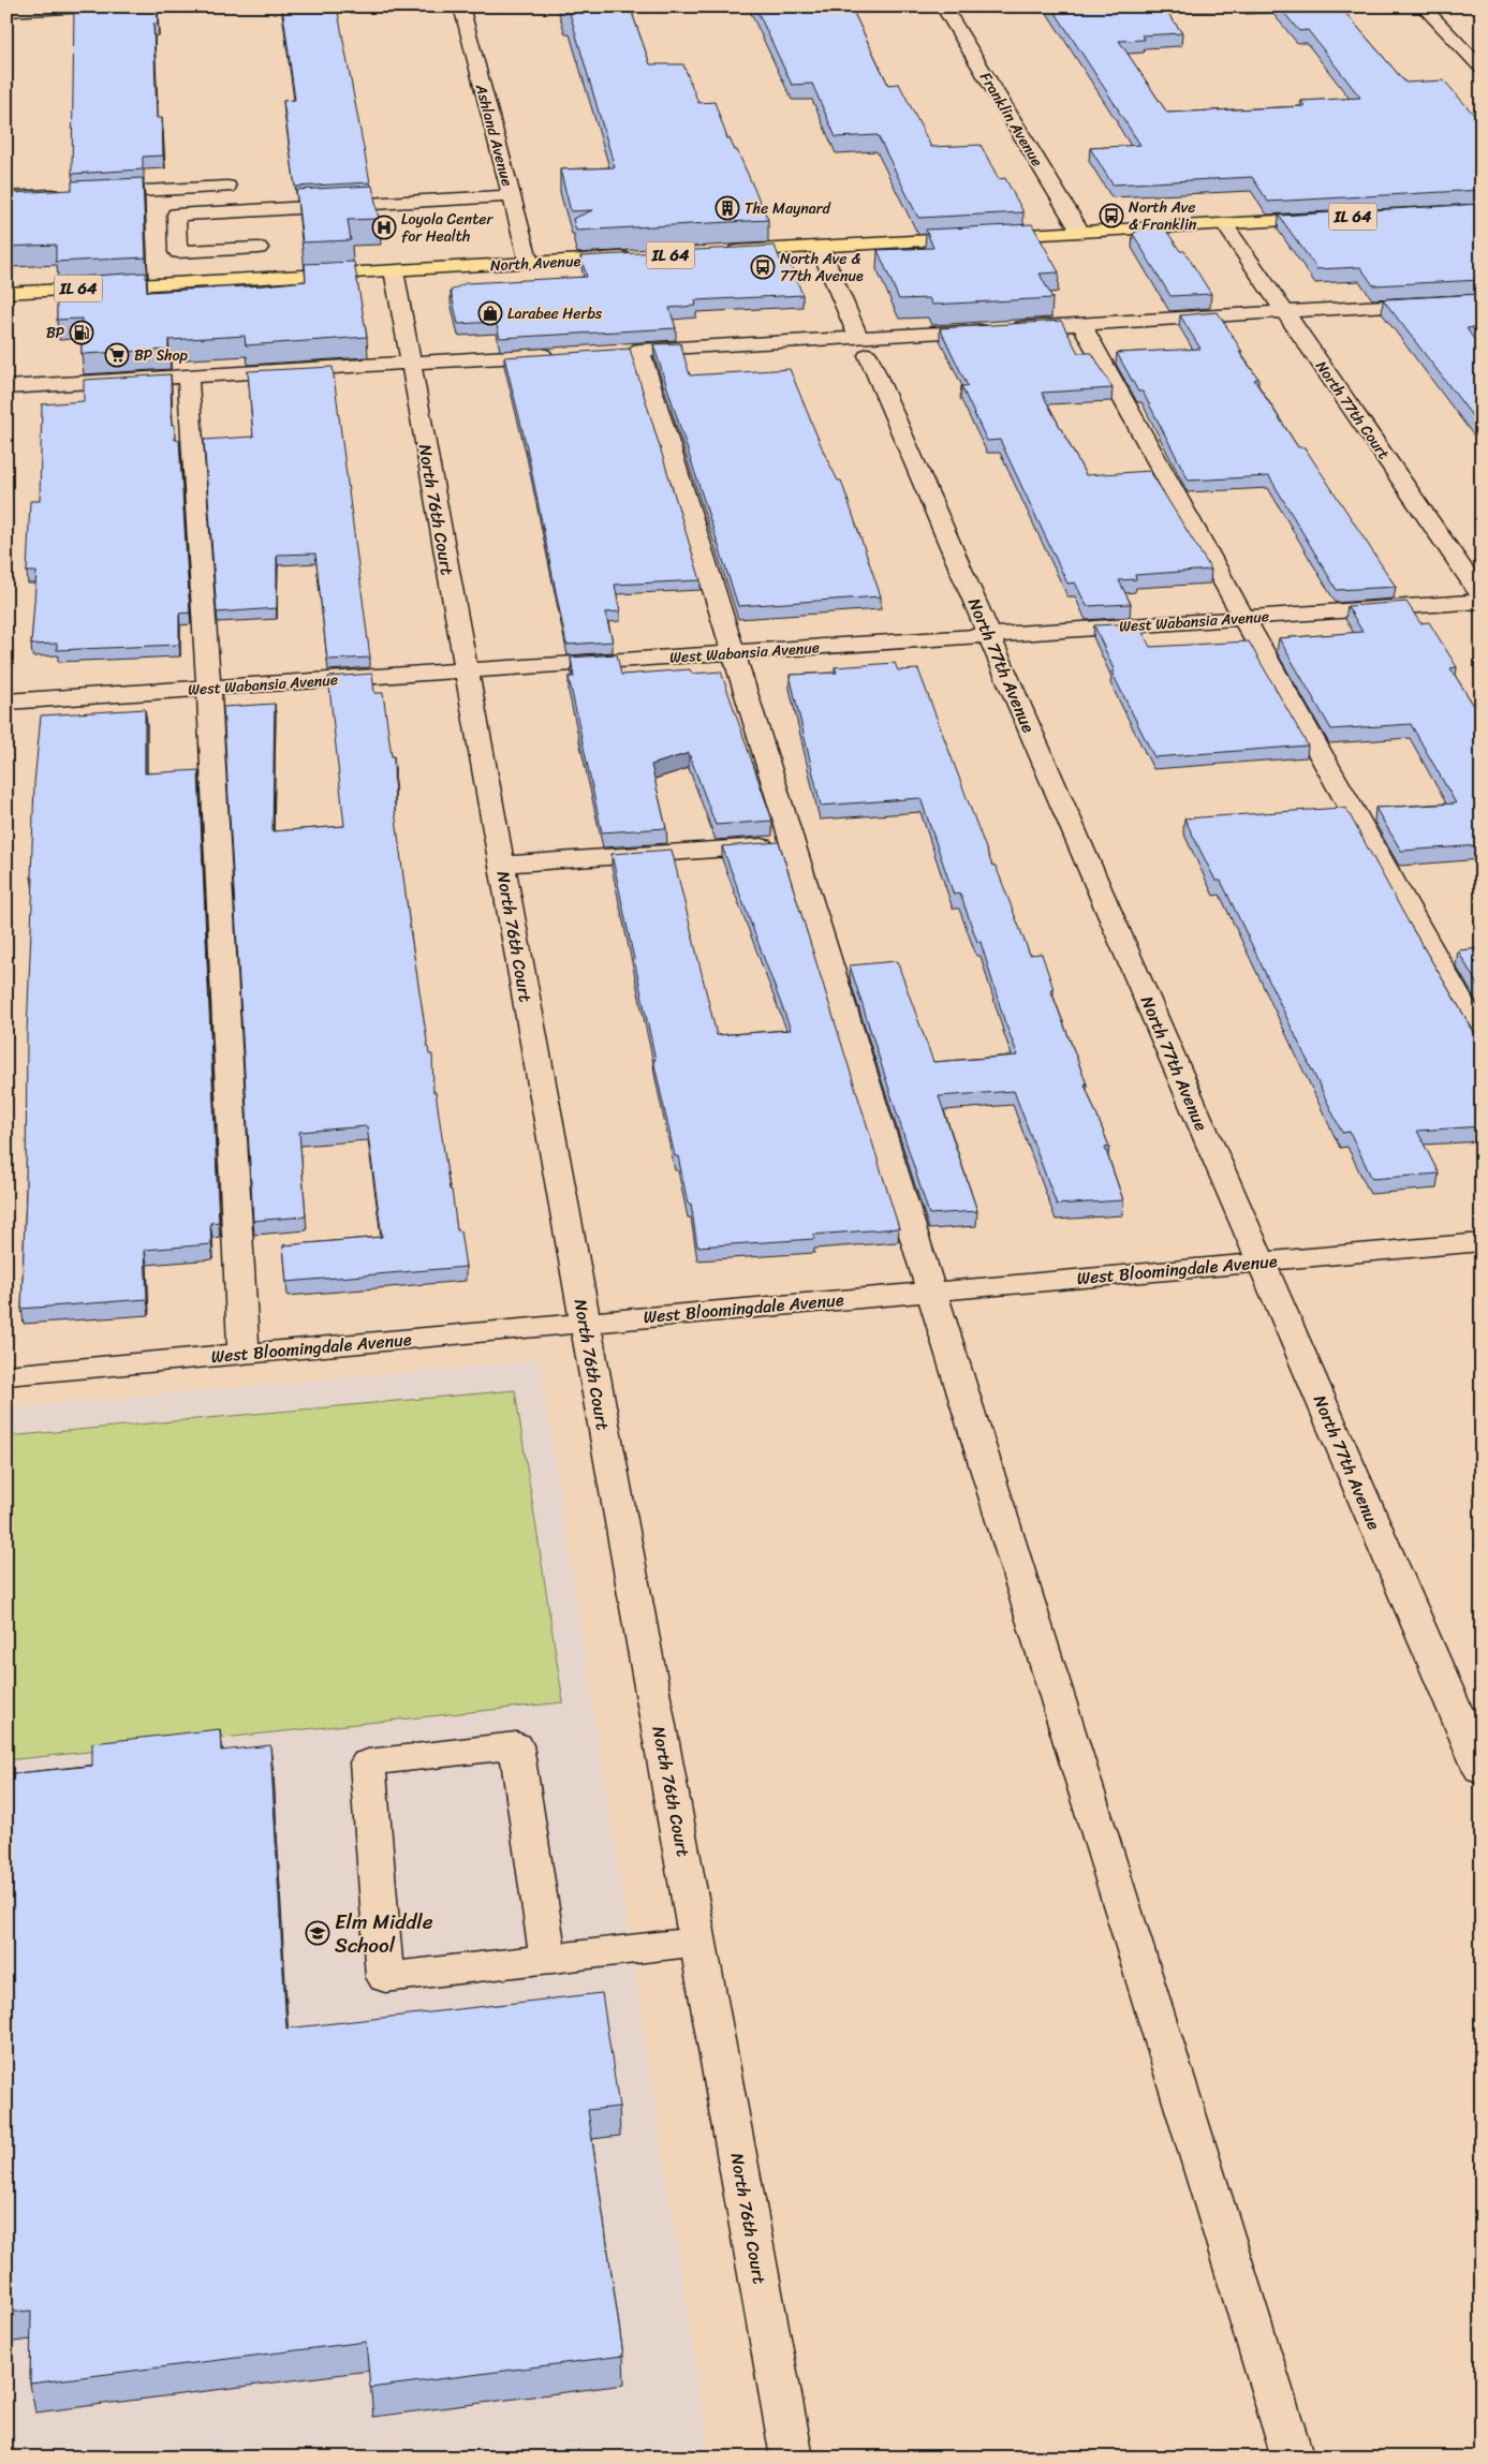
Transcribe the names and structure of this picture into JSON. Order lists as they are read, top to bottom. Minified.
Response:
{"streets":{"main road":["IL 64","North Avenue"],"street":["Franklin Avenue","Ashland Avenue","North 77th Court","North 76th Court","West Wabansia Avenue","North 77th Avenue","West Bloomingdale Avenue"]},"crossings":[["Franklin Avenue","IL 64"],["Ashland Avenue","North Avenue"],["IL 64","North 77th Court"],["IL 64","North 77th Avenue"],["North Avenue","North 76th Court"],["North 76th Court","West Wabansia Avenue"],["North 76th Court","West Bloomingdale Avenue"],["West Wabansia Avenue","North 77th Avenue"],["North 77th Avenue","West Bloomingdale Avenue"]],"places":{"building":["The Maynard"],"bus stop":["North Ave & Franklin","North Ave & 77th Avenue"],"hospital":["Loyola Center for Health"],"shop":["Larabee Herbs"],"fuel station":["BP"],"supermarket":["BP Shop"],"school or university":["Elm Middle School"]}}
